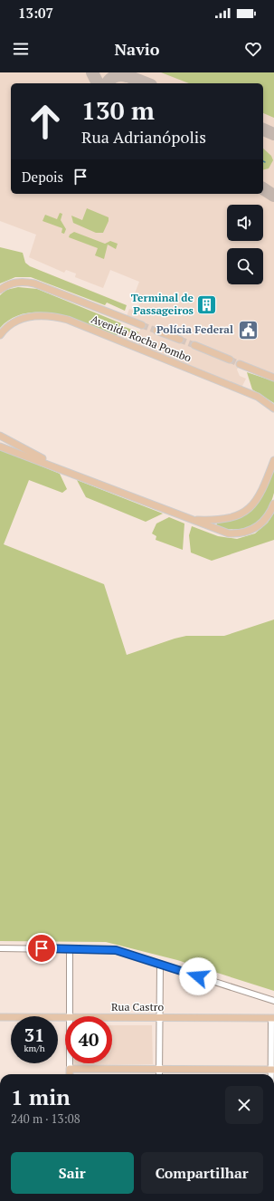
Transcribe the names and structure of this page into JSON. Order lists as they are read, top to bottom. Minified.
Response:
{"streets":{"main road":["Avenida Rocha Pombo","Rua Castro"]},"places":{"building":["Terminal de Passageiros"],"public building":["Polícia Federal"]},"page":{"status":"13:07","header":"Navio","turn":["130 m","Rua Adrianópolis"],"then":"Depois","speed":"31 km/h","limit":"40","heading":["1 min","240 m · 13:08"],"buttons":["Sair","Compartilhar"]}}
